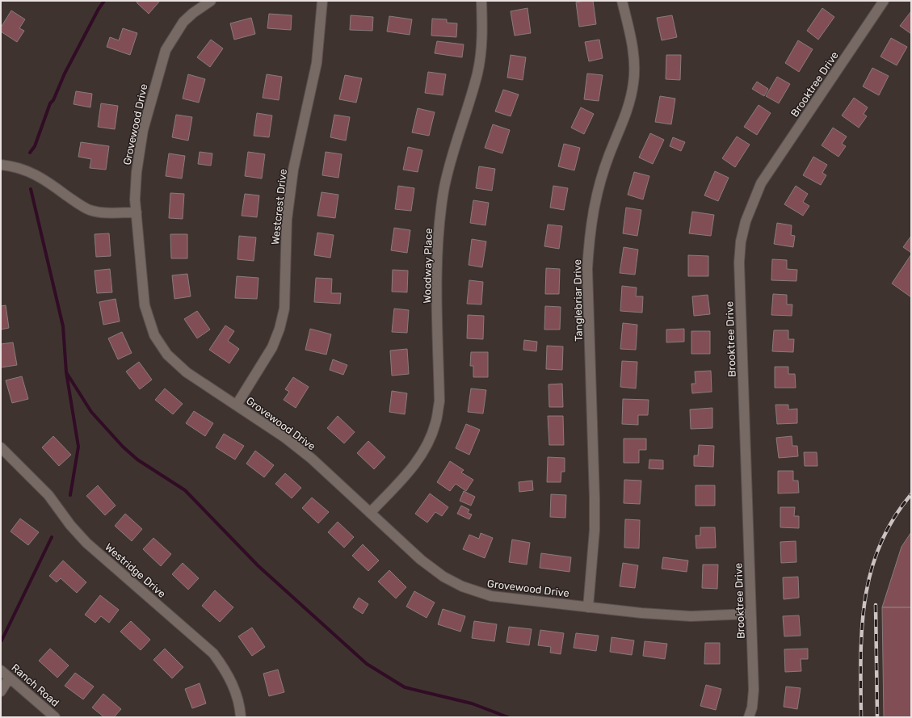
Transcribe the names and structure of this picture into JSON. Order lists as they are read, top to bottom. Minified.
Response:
{"streets":{"street":["Brooktree Drive","Grovewood Drive","Westcrest Drive","Woodway Place","Tanglebriar Drive","Westridge Drive","Ranch Road"]},"crossings":[["Brooktree Drive","Grovewood Drive"],["Grovewood Drive","Westcrest Drive"],["Grovewood Drive","Woodway Place"],["Grovewood Drive","Tanglebriar Drive"]]}
